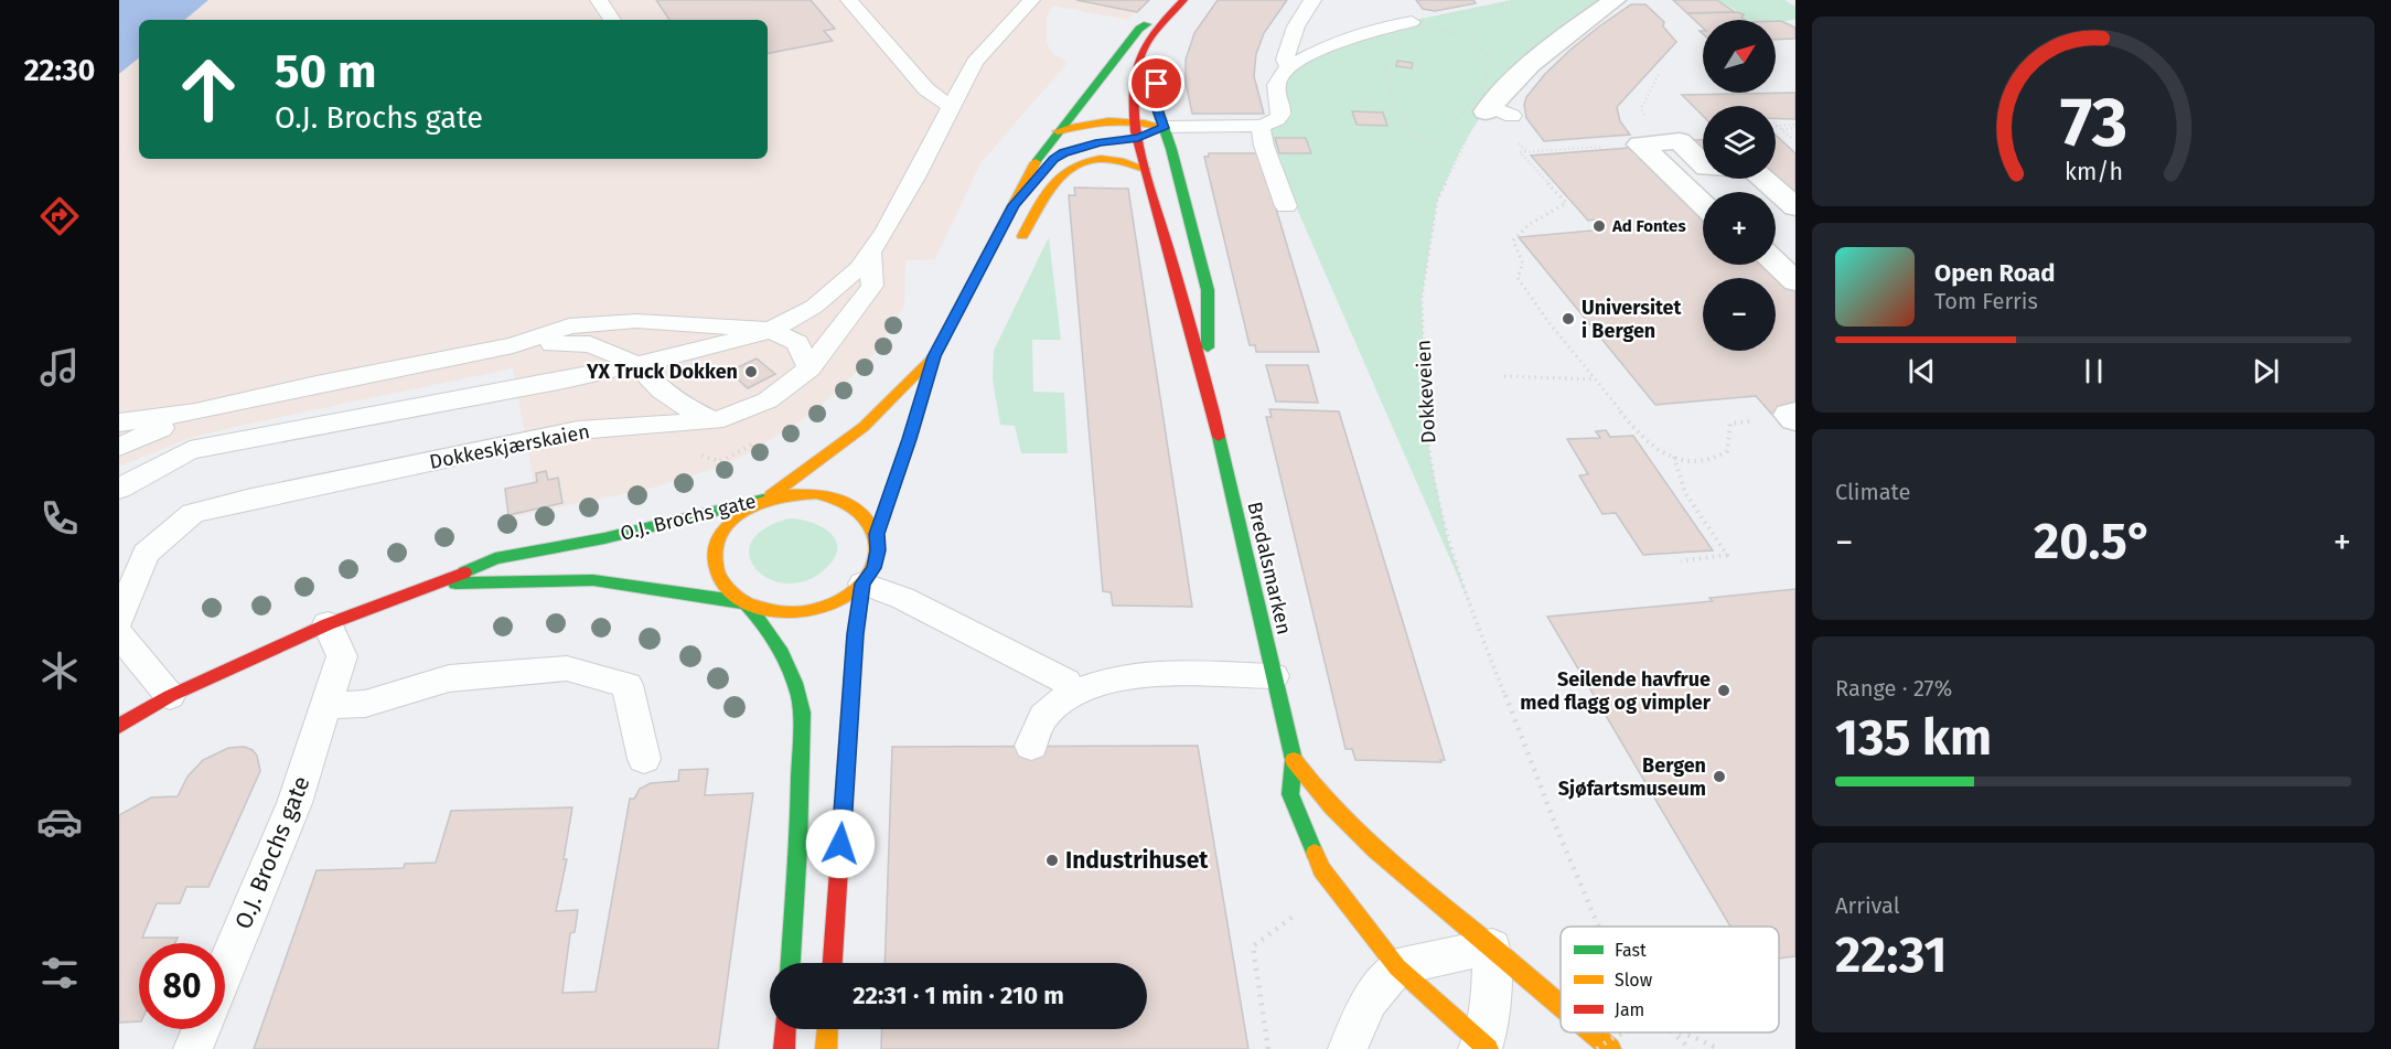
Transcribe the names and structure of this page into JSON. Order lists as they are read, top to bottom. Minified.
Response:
{"streets":{"main road":["O.J. Brochs gate","Bredalsmarken"],"lane":["Dokkeskjærskaien"],"path":["Dokkeveien"]},"crossings":[["O.J. Brochs gate","Bredalsmarken"]],"places":["Ad Fontes","Universitet i Bergen","YX Truck Dokken","Seilende havfrue med flagg og vimpler","Bergen Sjøfartsmuseum","Industrihuset"],"legend":["Fast","Slow","Jam"],"north":"top right","page":{"tabs":"22:30","map_buttons":["+","−"],"turn":["50 m","O.J. Brochs gate"],"song":["Open Road","Tom Ferris"],"tile":["Climate",["Range · 27%","135 km"],["Arrival","22:31"]],"heat":["−","20.5°","+"],"limit":"80","trip":"22:31 · 1 min · 210 m","gauge":["73","km/h"]}}
